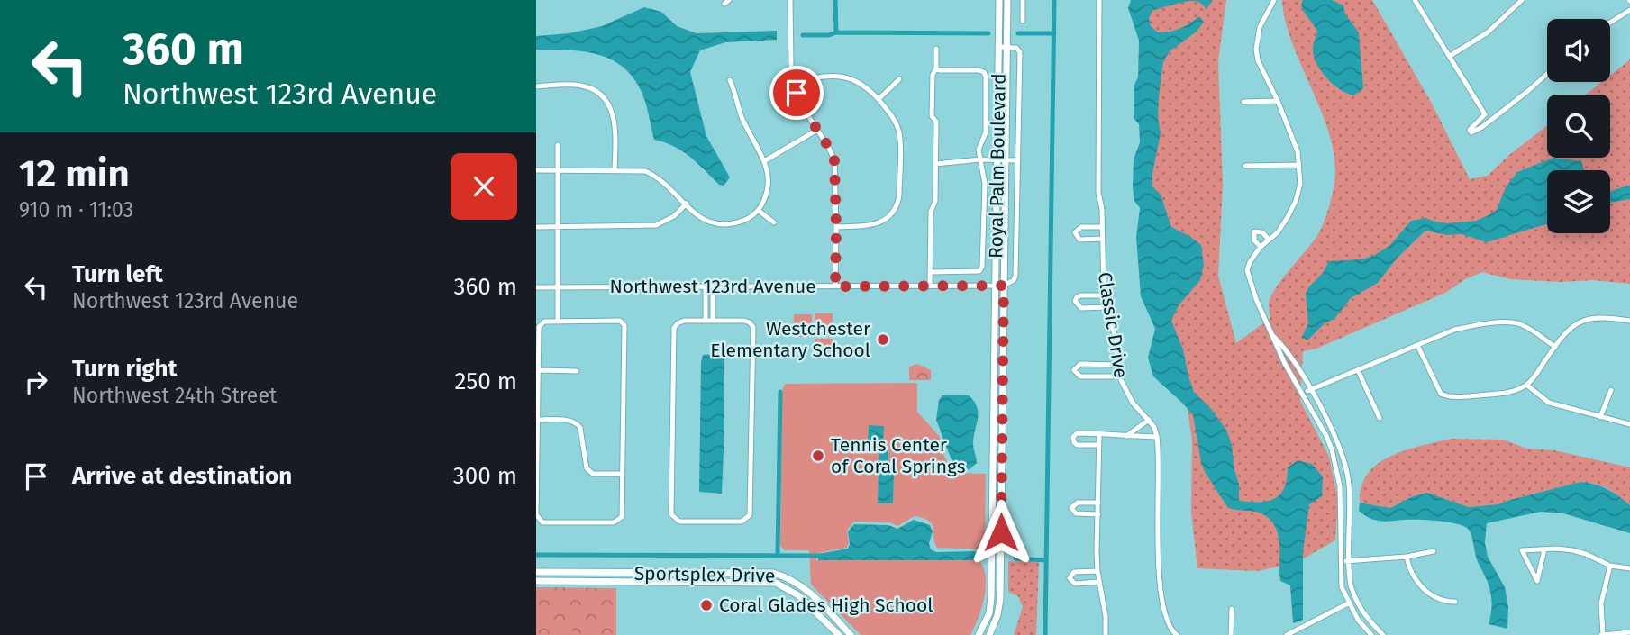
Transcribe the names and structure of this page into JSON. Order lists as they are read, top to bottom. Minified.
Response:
{"streets":{"street":["Royal Palm Boulevard","Northwest 123rd Avenue","Classic Drive","Sportsplex Drive"]},"crossings":[["Royal Palm Boulevard","Northwest 123rd Avenue"]],"places":["Westchester Elementary School","Tennis Center of Coral Springs","Coral Glades High School"],"page":{"turn":["360 m","Northwest 123rd Avenue"],"heading":["12 min","910 m · 11:03"],"list":[{"name":"Turn left","note":"Northwest 123rd Avenue","value":"360 m"},{"name":"Turn right","note":"Northwest 24th Street","value":"250 m"},{"name":"Arrive at destination","value":"300 m"}]}}
